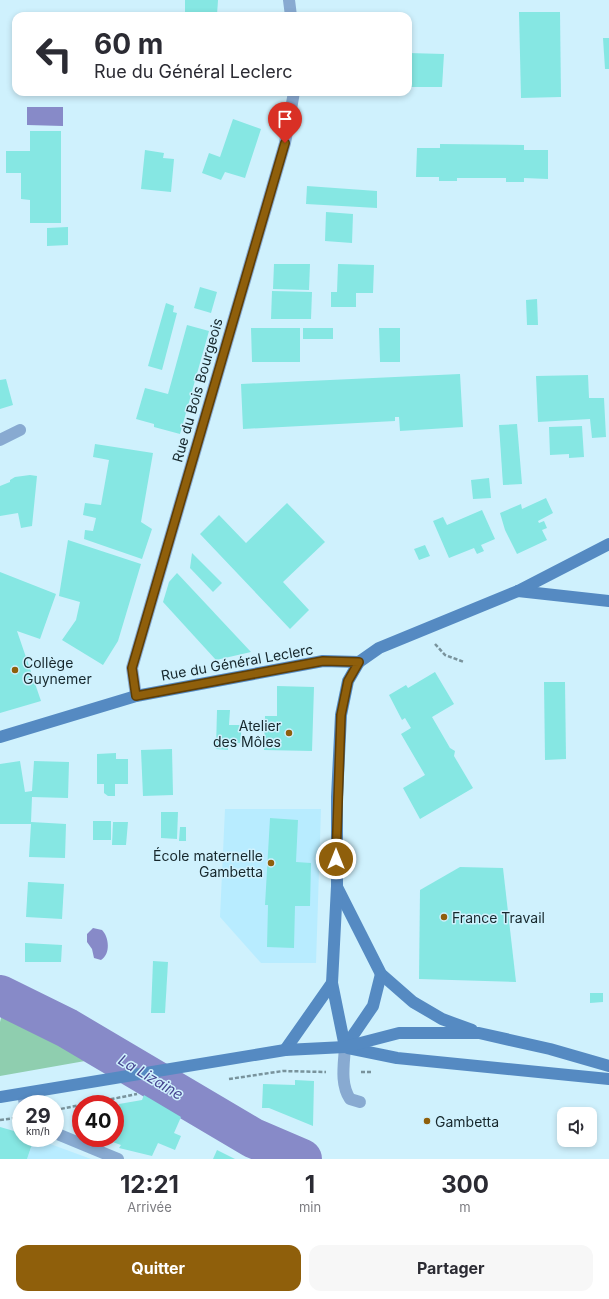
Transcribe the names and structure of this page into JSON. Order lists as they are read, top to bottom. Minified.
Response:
{"streets":{"street":["Rue du Bois Bourgeois","Rue du Général Leclerc"]},"crossings":[["Rue du Bois Bourgeois","Rue du Général Leclerc"]],"water":["La Lizaine"],"places":["Collège Guynemer","Atelier des Môles","École maternelle Gambetta","France Travail","Gambetta"],"page":{"turn":["60 m","Rue du Général Leclerc"],"speed":"29 km/h","limit":"40","eta":["12:21","Arrivée","1","min","300","m"],"buttons":["Quitter","Partager"]}}
